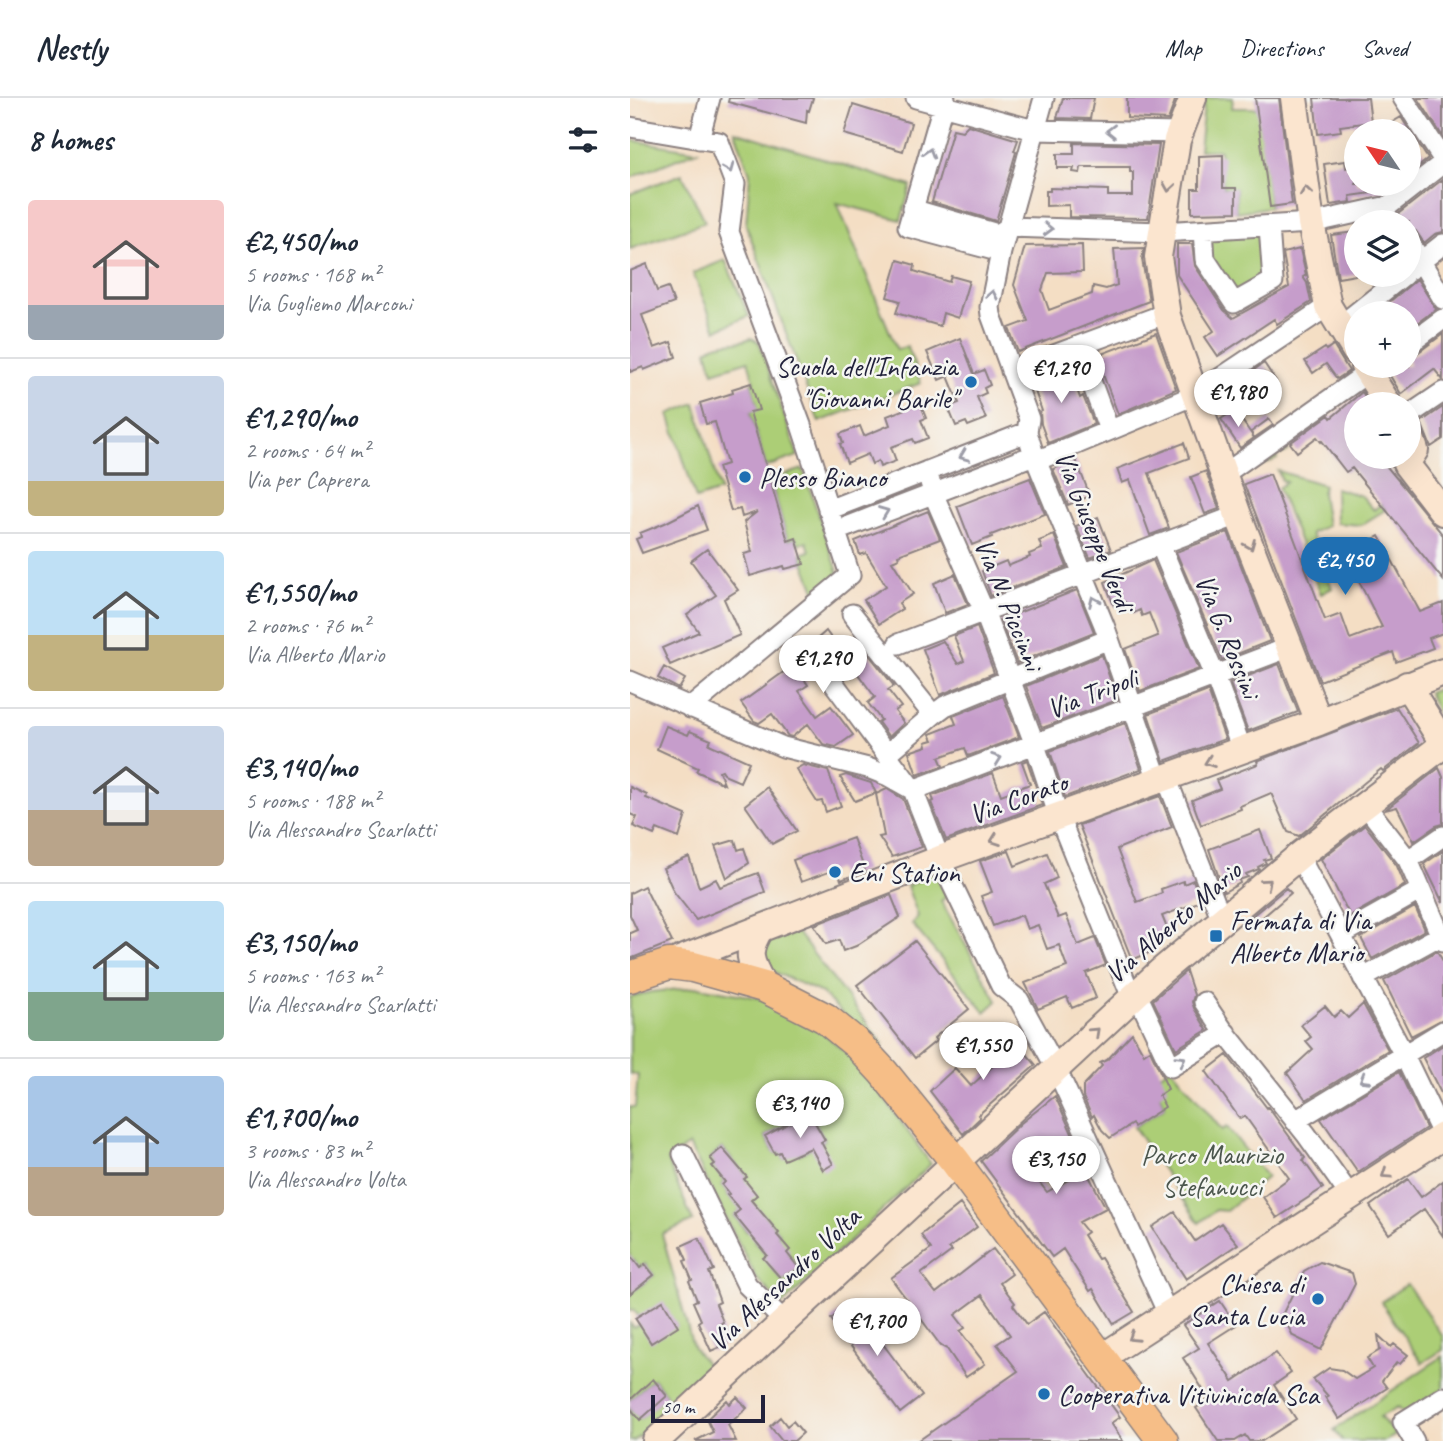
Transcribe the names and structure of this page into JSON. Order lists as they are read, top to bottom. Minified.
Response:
{"streets":{"main road":["Via Corato","Via Alberto Mario","Via Alessandro Volta"],"street":["Via Giuseppe Verdi","Via N. Piccinni","Via G. Rossini","Via Tripoli"]},"crossings":[["Via Giuseppe Verdi","Via Tripoli"],["Via Giuseppe Verdi","Via Corato"],["Via Giuseppe Verdi","Via Alberto Mario"],["Via N. Piccinni","Via Tripoli"],["Via N. Piccinni","Via Corato"],["Via N. Piccinni","Via Alberto Mario"],["Via G. Rossini","Via Tripoli"],["Via G. Rossini","Via Corato"],["Via Alberto Mario","Via Alessandro Volta"]],"parks":["Parco Maurizio Stefanucci"],"places":{"other":["Scuola dell'Infanzia \"Giovanni Barile\"","Plesso Bianco","Eni Station","Chiesa di Santa Lucia","Cooperativa Vitivinicola Sca"],"transit":["Fermata di Via Alberto Mario"]},"scale_bar":"50 m","north":"top left","page":{"header":"Nestly","nav":["Map","Directions","Saved"],"heading":"8 homes","map_buttons":["+","−"],"list":[{"name":"€2,450/mo","note":"5 rooms · 168 m² · Via Gugliemo Marconi"},{"name":"€1,290/mo","note":"2 rooms · 64 m² · Via per Caprera"},{"name":"€1,550/mo","note":"2 rooms · 76 m² · Via Alberto Mario"},{"name":"€3,140/mo","note":"5 rooms · 188 m² · Via Alessandro Scarlatti"},{"name":"€3,150/mo","note":"5 rooms · 163 m² · Via Alessandro Scarlatti"},{"name":"€1,700/mo","note":"3 rooms · 83 m² · Via Alessandro Volta"}],"price":["€1,290","€1,980","€2,450","€1,290","€1,550","€3,140","€3,150","€1,700"],"scale":"50 m"}}
